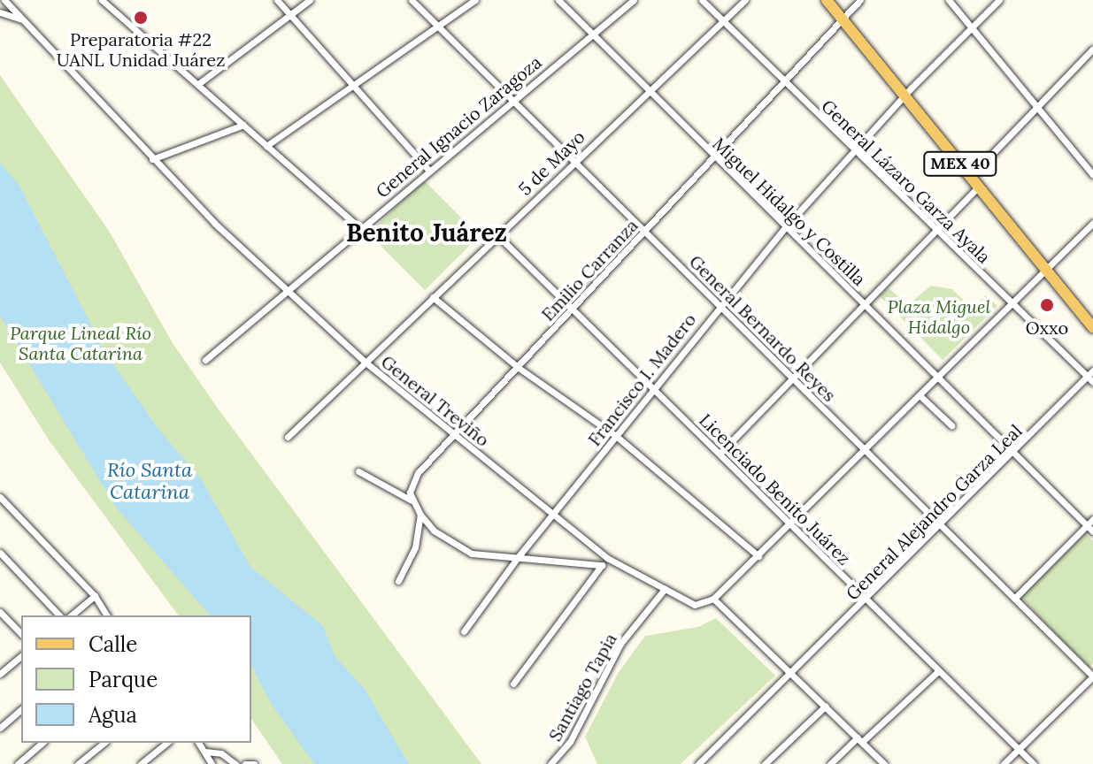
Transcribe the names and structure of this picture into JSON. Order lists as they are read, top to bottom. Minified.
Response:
{"streets":{"main road":["MEX 40"],"street":["General Ignacio Zaragoza","5 de Mayo","General Lázaro Garza Ayala","Miguel Hidalgo y Costilla","Emilio Carranza","General Bernardo Reyes","Francisco I. Madero","General Treviño","Licenciado Benito Juárez","General Alejandro Garza Leal","Santiago Tapia"]},"crossings":[["General Ignacio Zaragoza","Miguel Hidalgo y Costilla"],["General Ignacio Zaragoza","General Bernardo Reyes"],["General Ignacio Zaragoza","General Treviño"],["5 de Mayo","General Lázaro Garza Ayala"],["5 de Mayo","Miguel Hidalgo y Costilla"],["5 de Mayo","General Bernardo Reyes"],["5 de Mayo","General Treviño"],["5 de Mayo","Licenciado Benito Juárez"],["MEX 40","Emilio Carranza"],["MEX 40","Francisco I. Madero"],["General Lázaro Garza Ayala","Emilio Carranza"],["General Lázaro Garza Ayala","Francisco I. Madero"],["General Lázaro Garza Ayala","General Alejandro Garza Leal"],["Miguel Hidalgo y Costilla","Emilio Carranza"],["Miguel Hidalgo y Costilla","Francisco I. Madero"],["Miguel Hidalgo y Costilla","General Alejandro Garza Leal"],["Emilio Carranza","General Bernardo Reyes"],["Emilio Carranza","General Treviño"],["Emilio Carranza","Licenciado Benito Juárez"],["General Bernardo Reyes","Francisco I. Madero"],["General Bernardo Reyes","General Alejandro Garza Leal"],["Francisco I. Madero","General Treviño"],["Francisco I. Madero","Licenciado Benito Juárez"],["General Treviño","Santiago Tapia"],["Licenciado Benito Juárez","General Alejandro Garza Leal"]],"districts":["Benito Juárez"],"water":["Río Santa Catarina"],"parks":["Plaza Miguel Hidalgo","Parque Lineal Río Santa Catarina"],"places":["Preparatoria #22 UANL Unidad Juárez","Oxxo"],"legend":["Calle","Parque","Agua"]}
